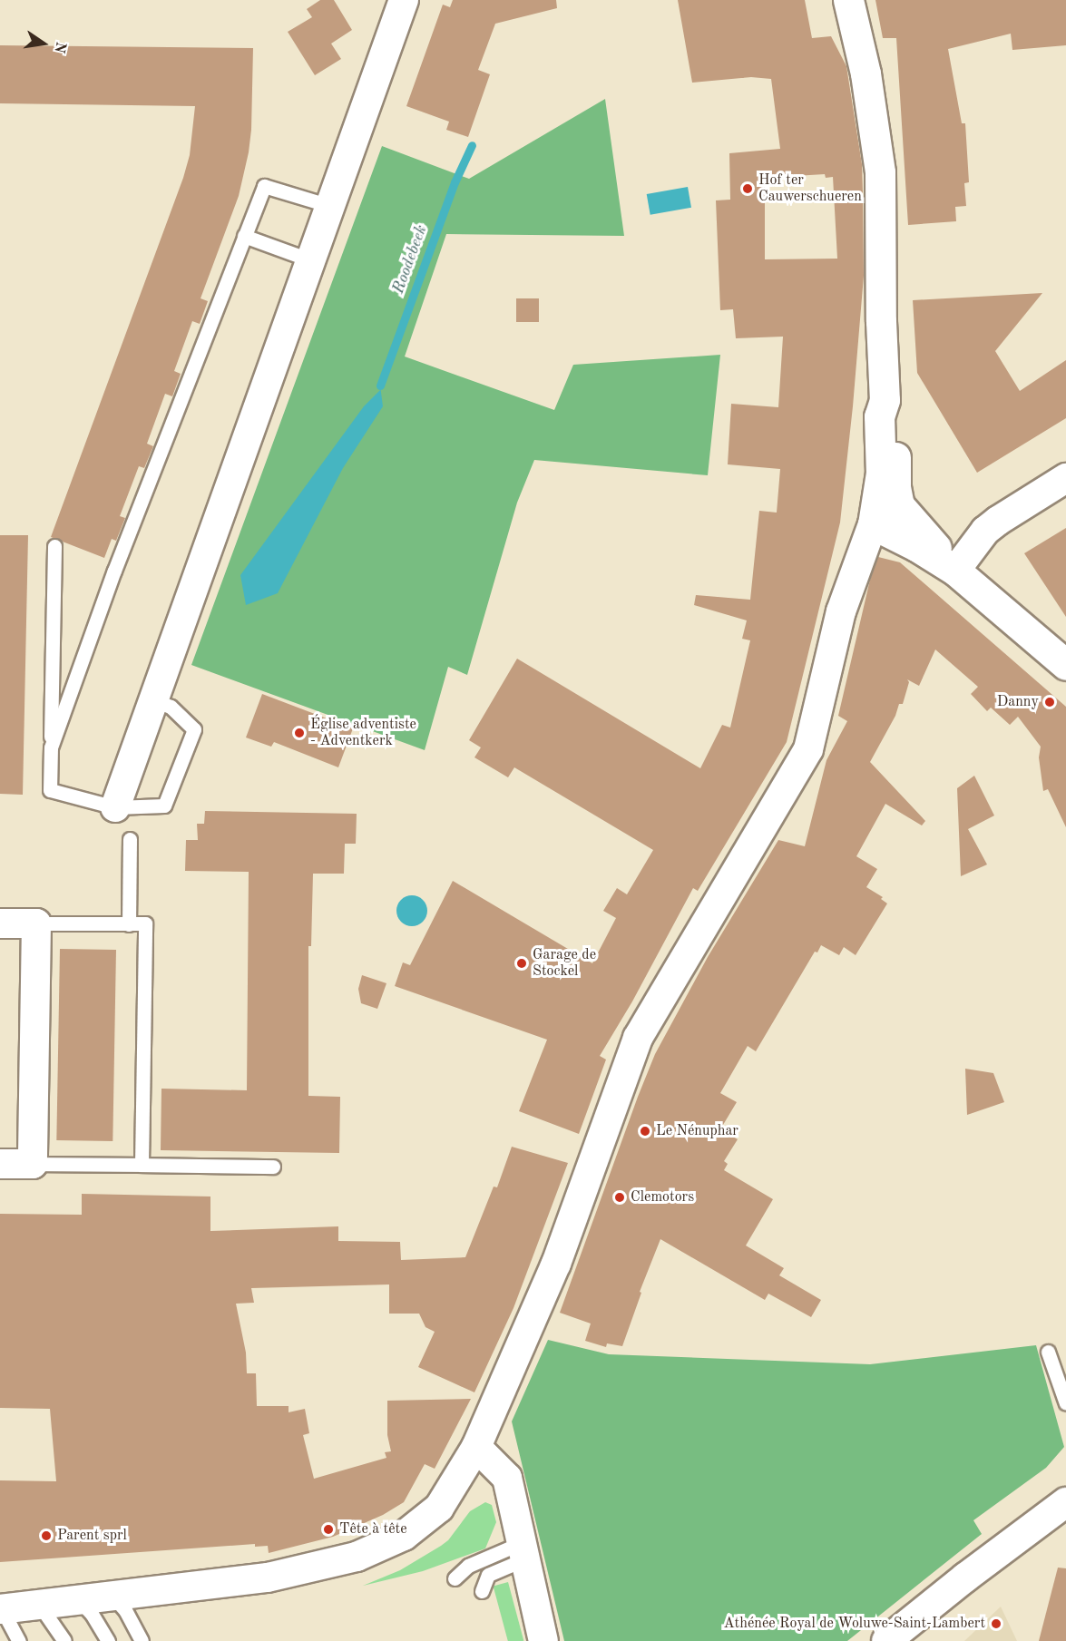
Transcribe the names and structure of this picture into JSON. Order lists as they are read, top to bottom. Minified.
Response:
{"water":["Roodebeek"],"places":["Hof ter Cauwerschueren","Danny","Église adventiste - Adventkerk","Garage de Stockel","Le Nénuphar","Clemotors","Tête à tête","Parent sprl","Athénée Royal de Woluwe-Saint-Lambert"],"north":"right"}
